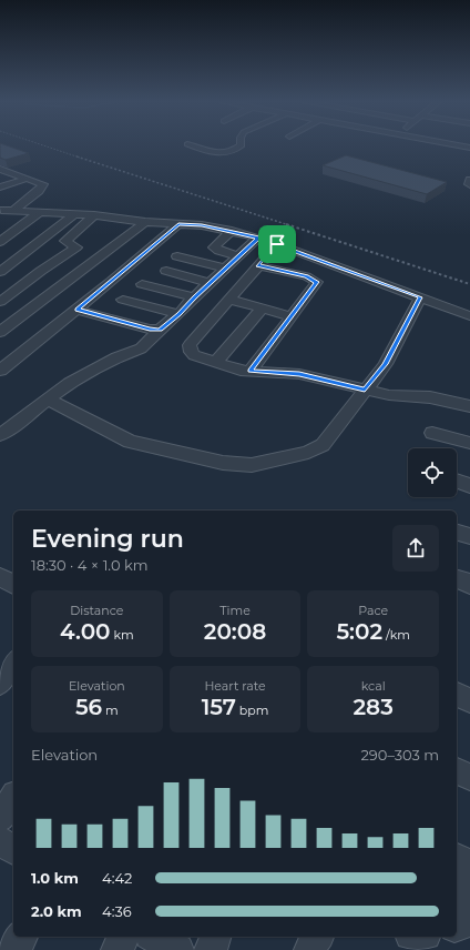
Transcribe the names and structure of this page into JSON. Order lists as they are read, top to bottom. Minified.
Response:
{"page":{"heading":["Evening run","18:30 · 4 × 1.0 km"],"stats":[["Distance","4.00 km"],["Time","20:08"],["Pace","5:02 /km"],["Elevation","56 m"],["Heart rate","157 bpm"],["kcal","283"]],"chart":["Elevation","290–303 m"],"list":[{"name":"1.0 km","note":"4:42"},{"name":"2.0 km","note":"4:36"}]}}
